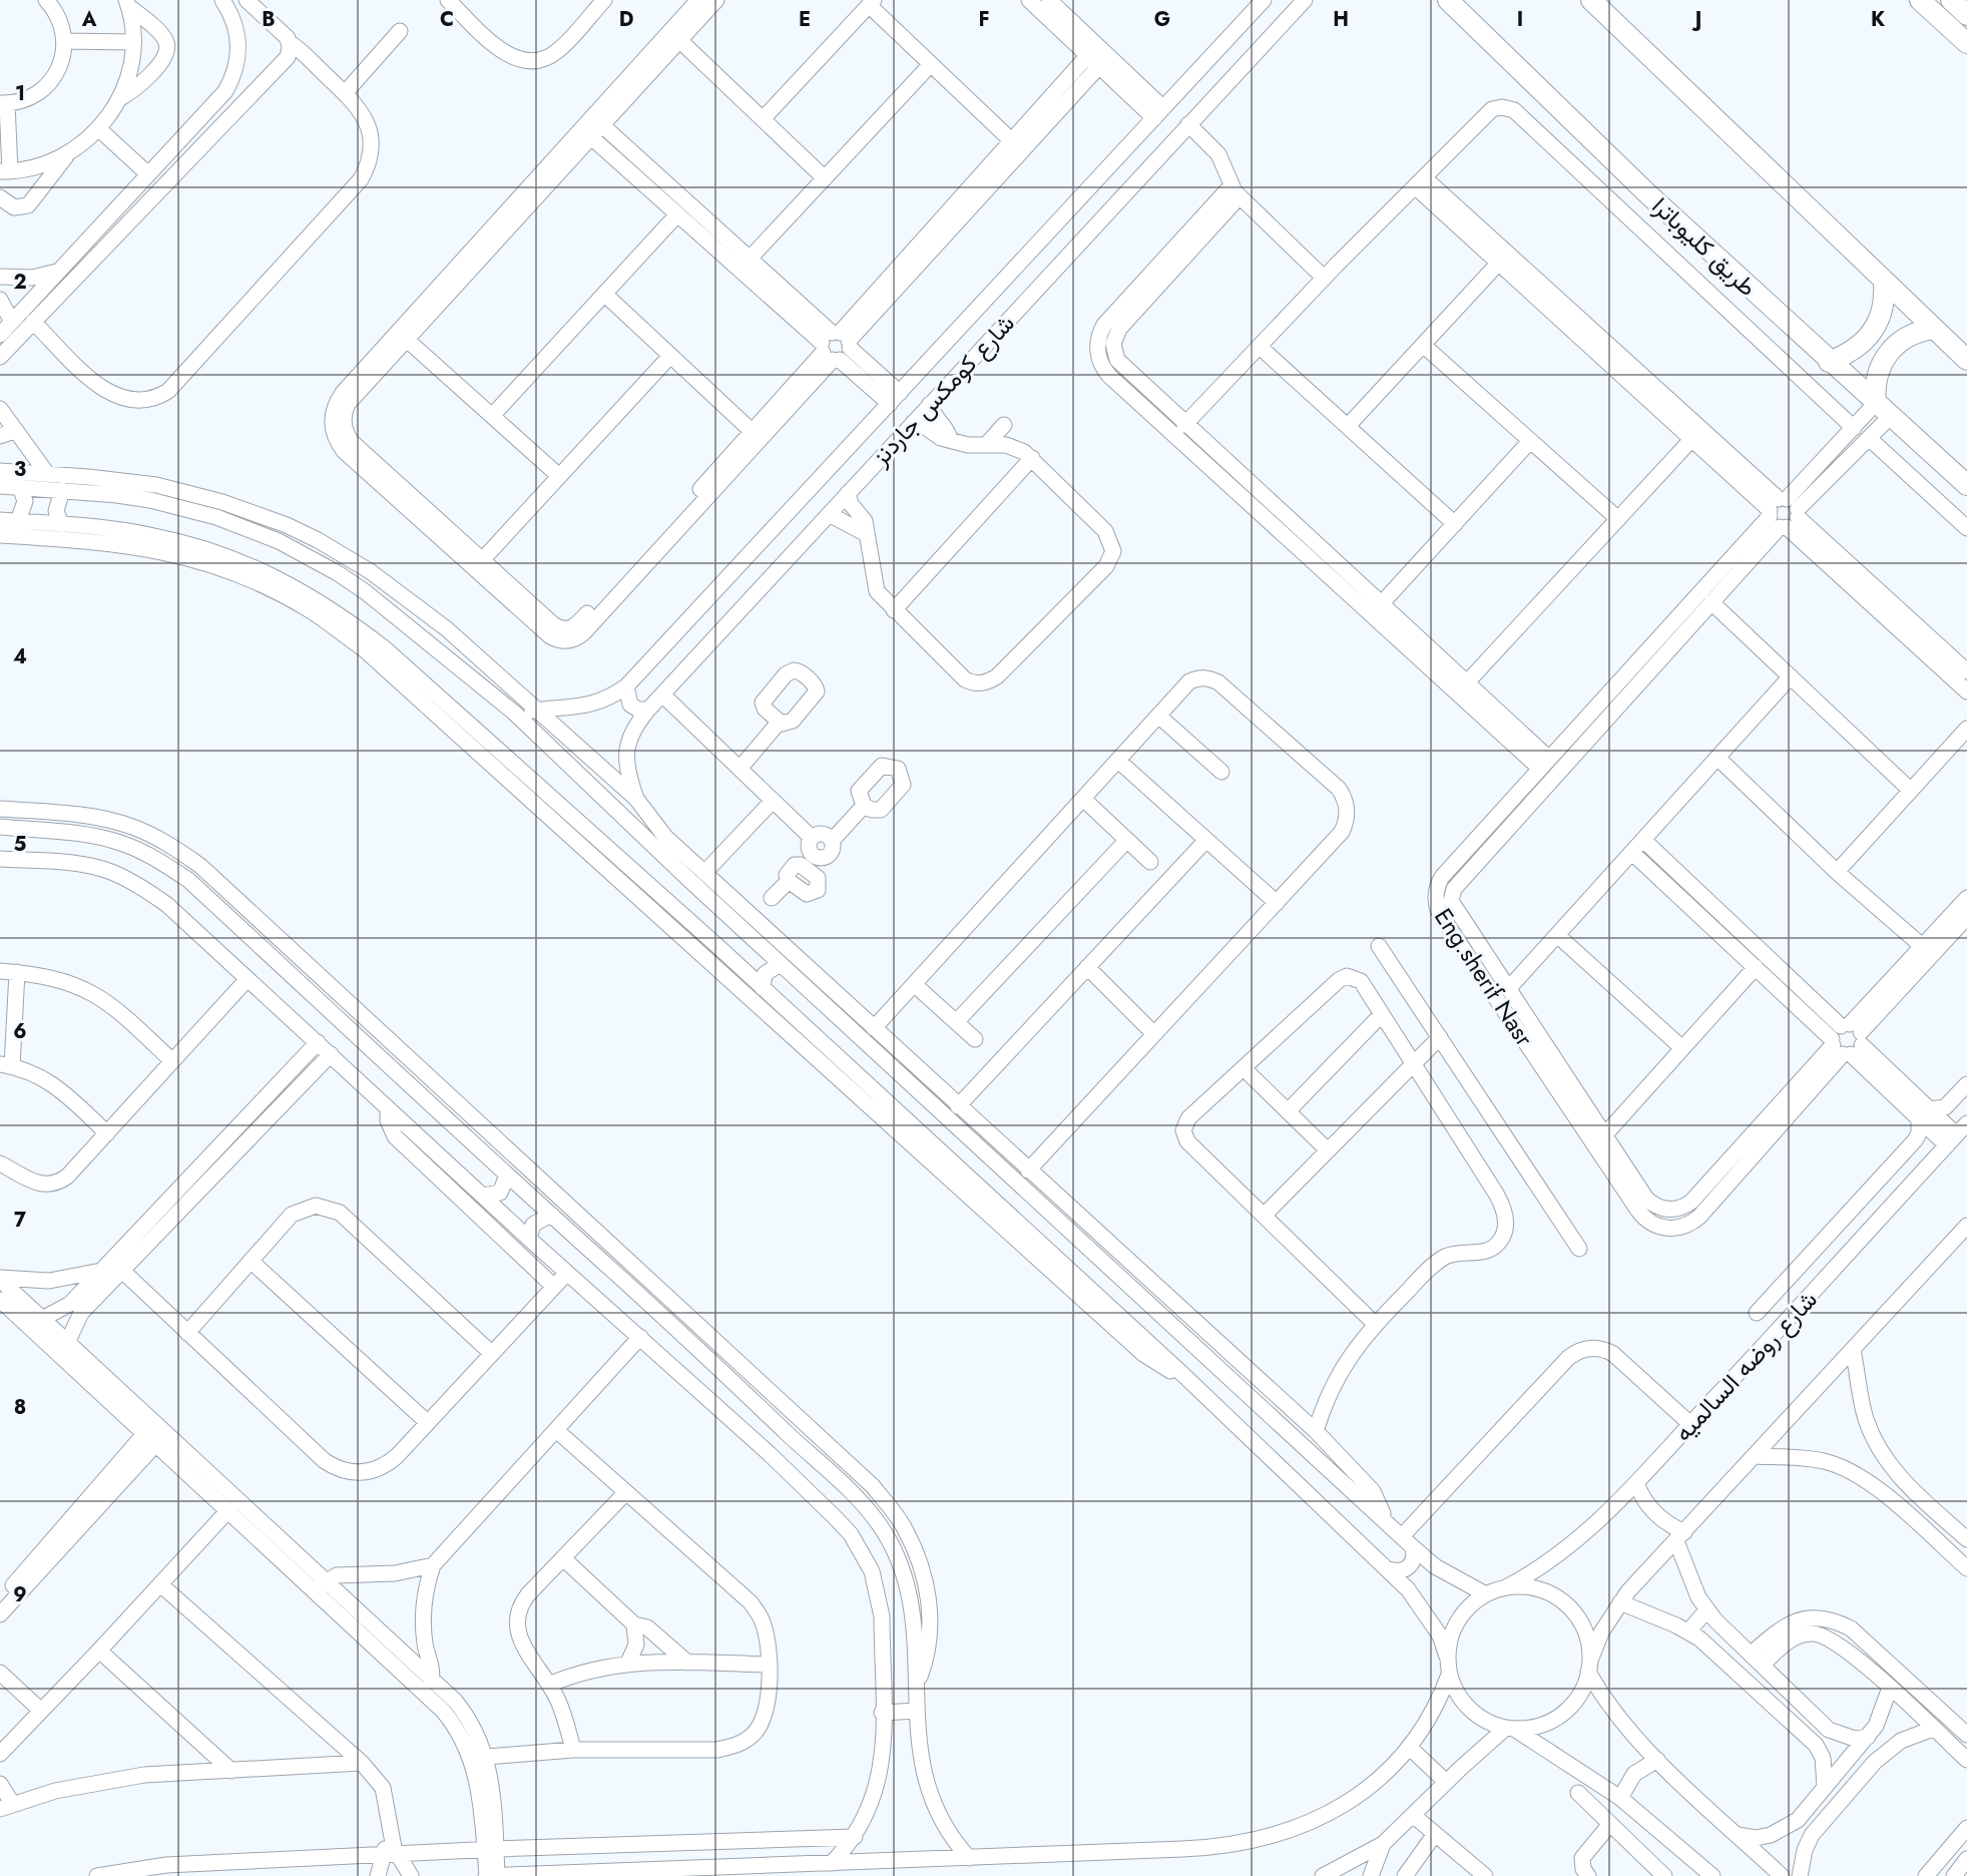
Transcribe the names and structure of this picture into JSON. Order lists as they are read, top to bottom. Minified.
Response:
{"streets":{"main road":["طريق كليوباترا"],"street":["شارع كومكس جاردنز","Eng.sherif Nasr","شارع روضه السالميه"]},"grid":{"columns":["A","B","C","D","E","F","G","H","I","J","K"],"rows":["1","2","3","4","5","6","7","8","9"]}}
